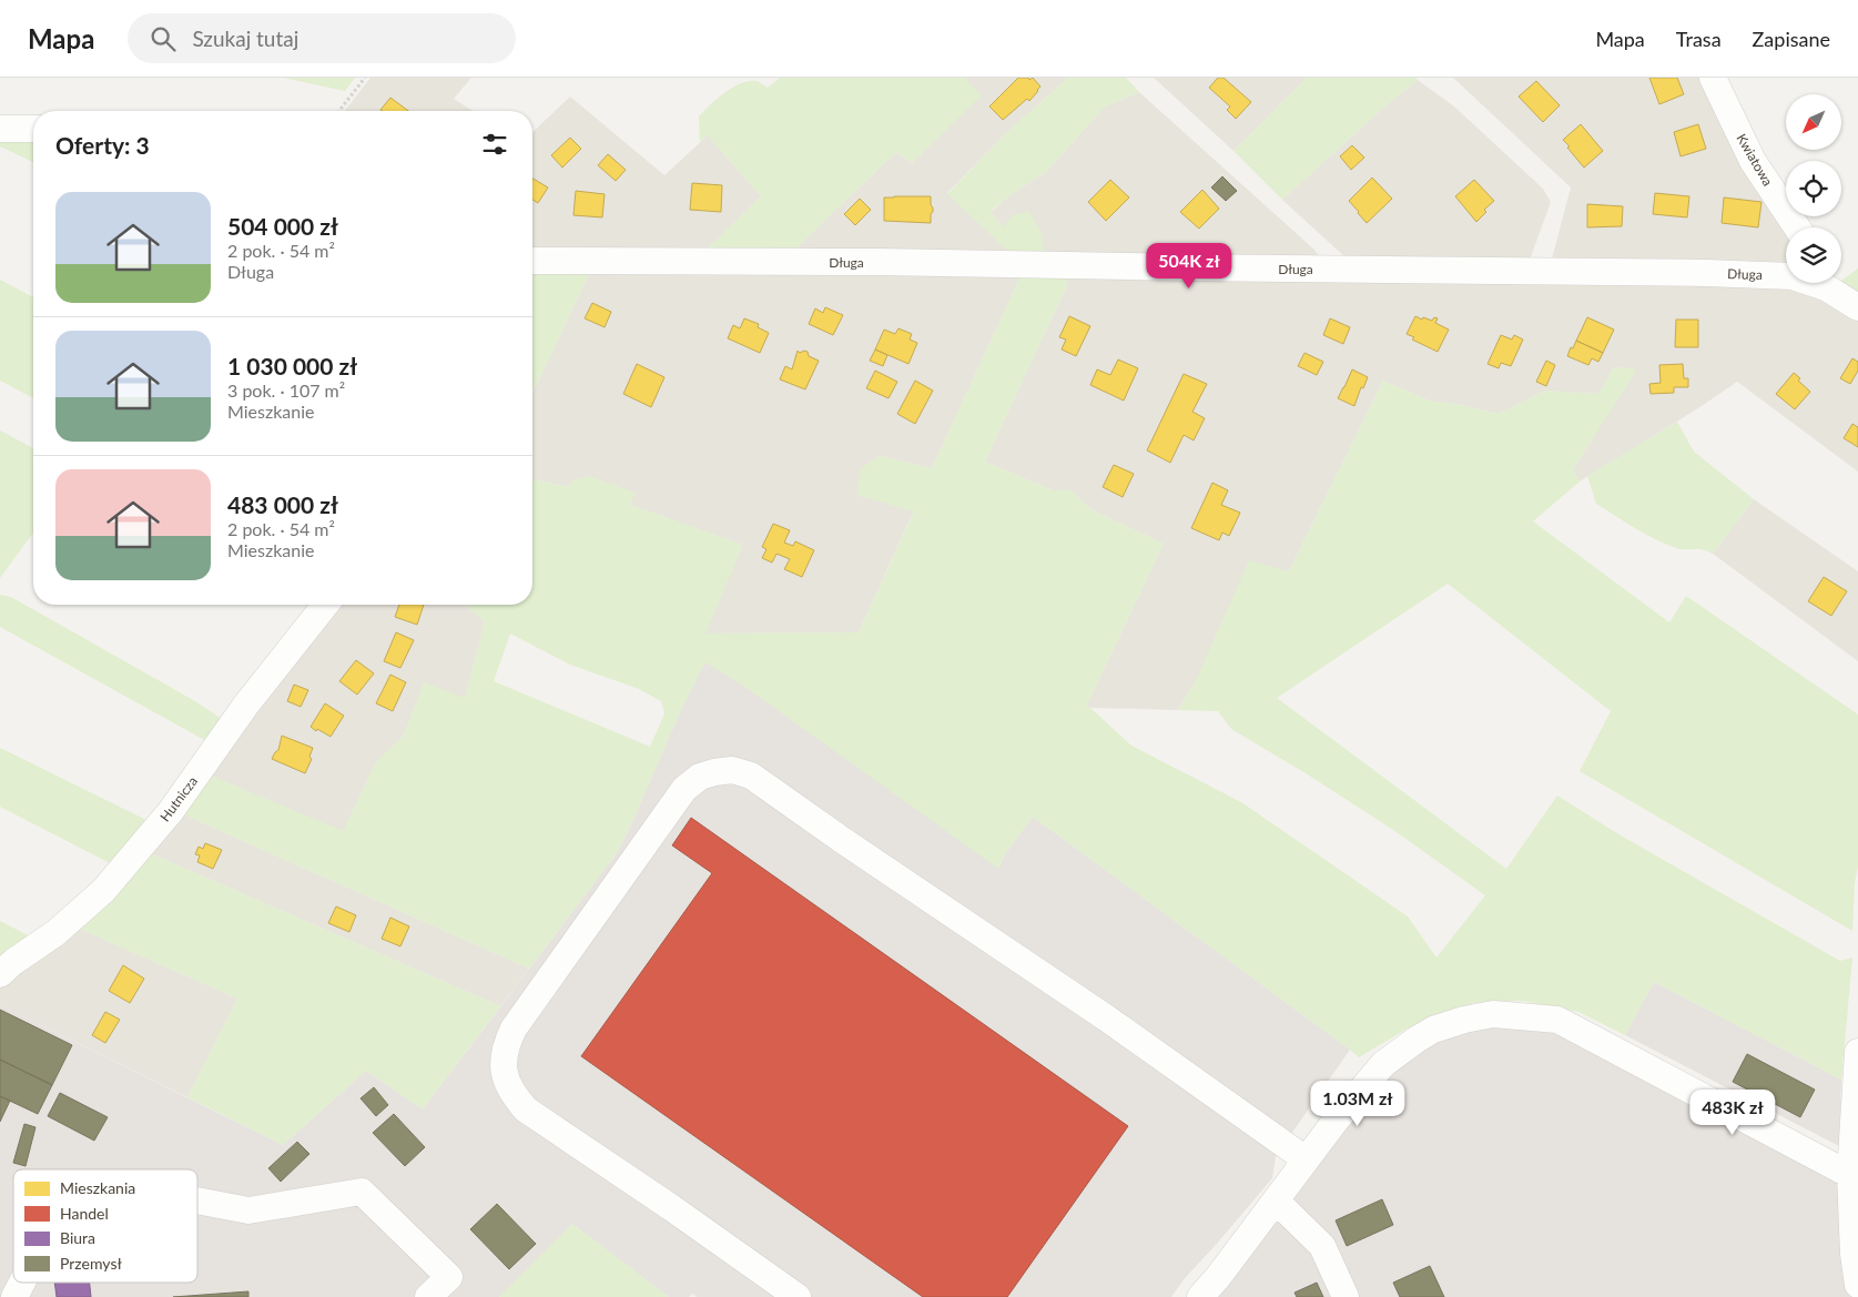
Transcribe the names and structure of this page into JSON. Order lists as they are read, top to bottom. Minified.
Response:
{"streets":{"street":["Kwiatowa","Długa","Hutnicza"]},"legend":["Mieszkania","Handel","Biura","Przemysł"],"north":"bottom left","page":{"header":"Mapa","search":"Szukaj tutaj","nav":["Mapa","Trasa","Zapisane"],"heading":"Oferty: 3","list":[{"name":"504 000 zł","note":"2 pok. · 54 m² · Długa"},{"name":"1 030 000 zł","note":"3 pok. · 107 m² · Mieszkanie"},{"name":"483 000 zł","note":"2 pok. · 54 m² · Mieszkanie"}],"price":["504K zł","1.03M zł","483K zł"]}}
